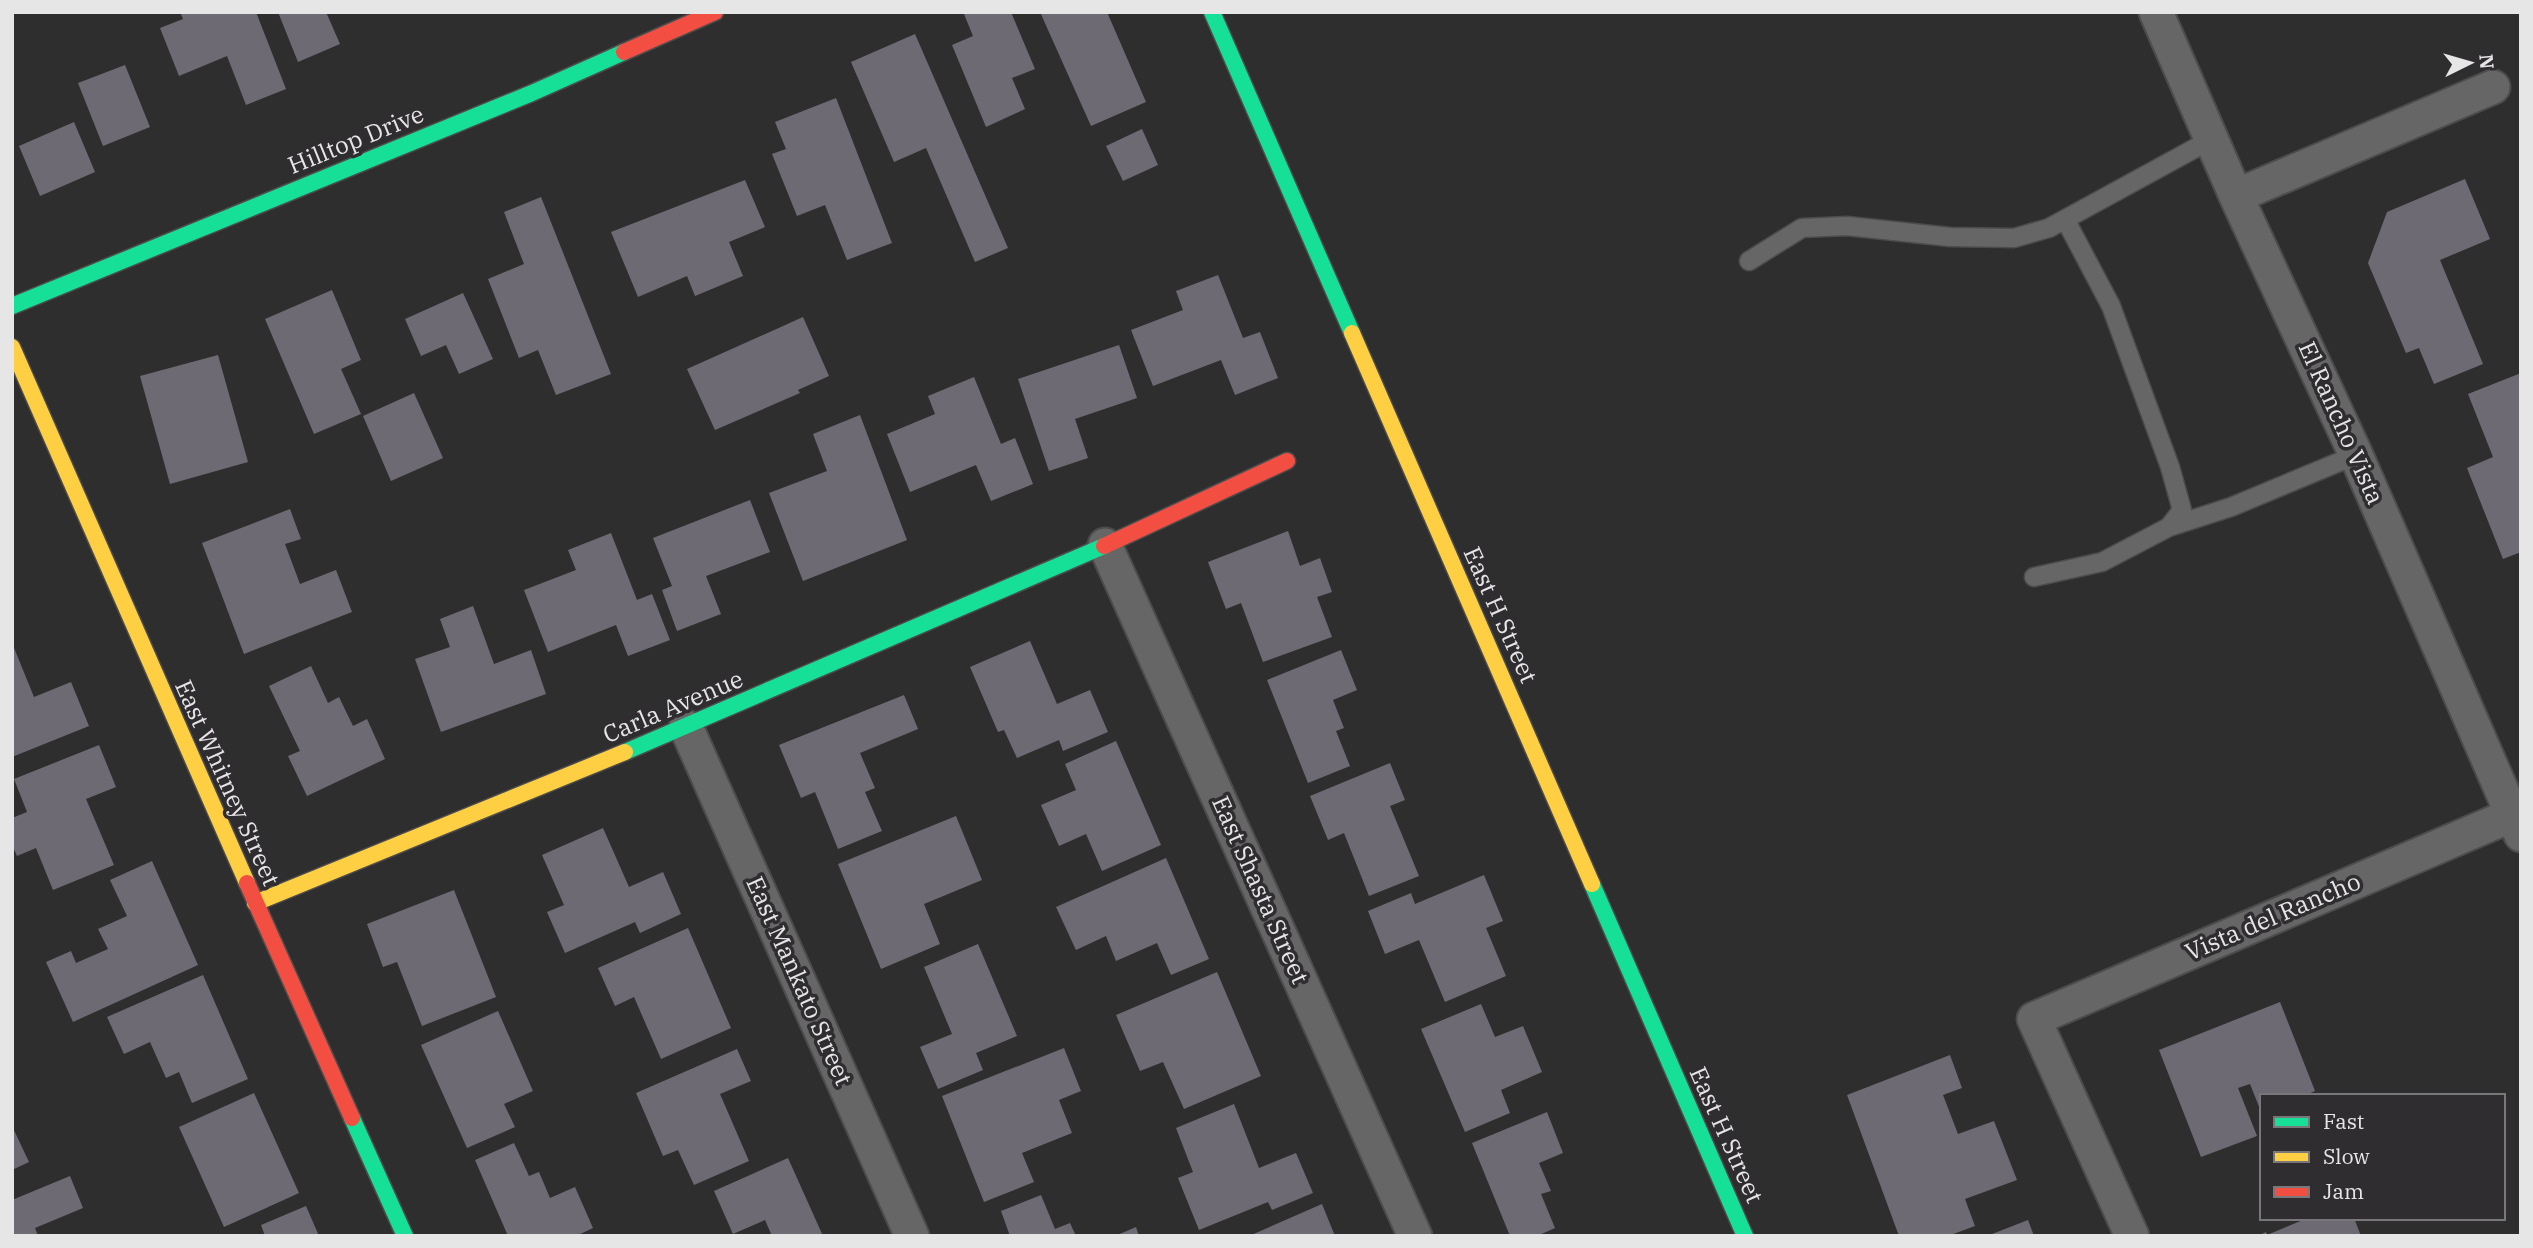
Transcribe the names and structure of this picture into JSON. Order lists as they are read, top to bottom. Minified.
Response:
{"streets":{"street":["Hilltop Drive","El Rancho Vista","East H Street","Carla Avenue","East Whitney Street","East Shasta Street","Vista del Rancho","East Mankato Street"]},"crossings":[["El Rancho Vista","Vista del Rancho"],["Carla Avenue","East Whitney Street"],["Carla Avenue","East Shasta Street"],["Carla Avenue","East Mankato Street"]],"legend":["Fast","Slow","Jam"],"north":"right"}
